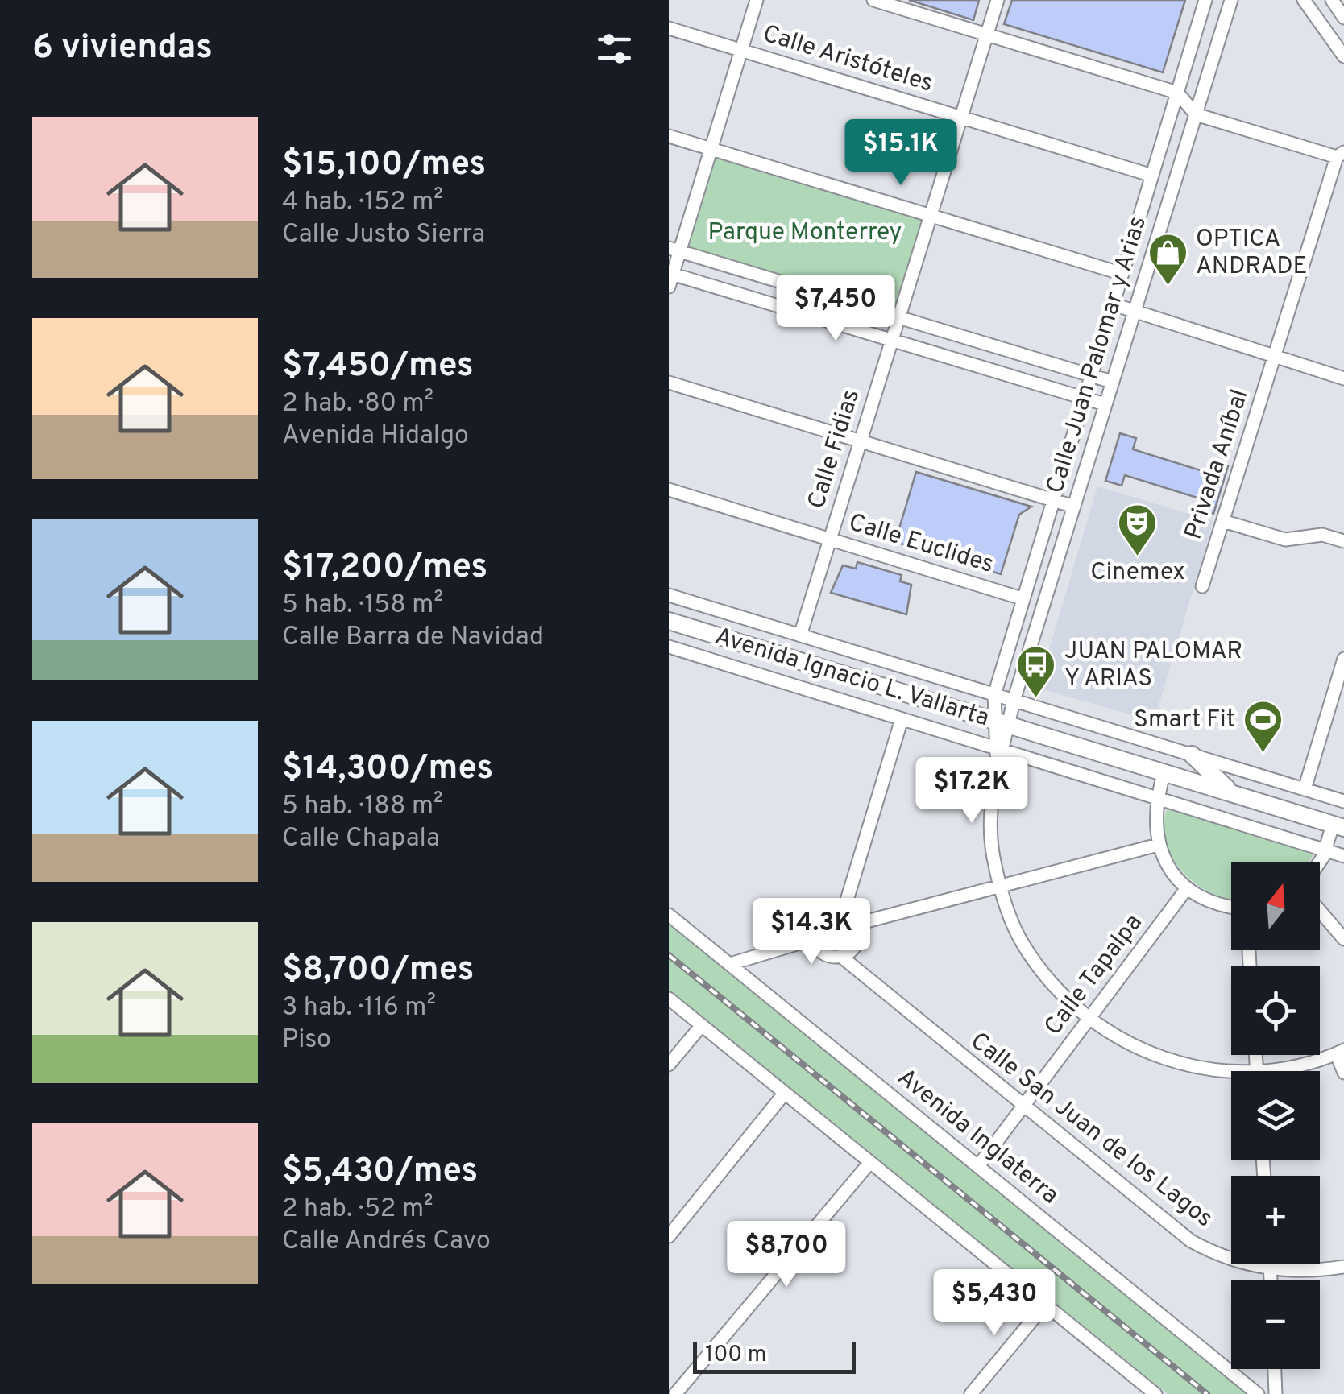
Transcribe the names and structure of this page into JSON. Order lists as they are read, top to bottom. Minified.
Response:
{"streets":{"main road":["Avenida Ignacio L. Vallarta"],"street":["Calle Aristóteles","Calle Juan Palomar y Arias","Calle Fidias","Privada Aníbal","Calle Euclides","Calle Tapalpa","Calle San Juan de los Lagos","Avenida Inglaterra"]},"crossings":[["Calle Aristóteles","Calle Juan Palomar y Arias"],["Calle Aristóteles","Calle Fidias"],["Calle Juan Palomar y Arias","Calle Euclides"],["Calle Juan Palomar y Arias","Avenida Ignacio L. Vallarta"],["Calle Fidias","Calle Euclides"],["Calle Fidias","Avenida Ignacio L. Vallarta"],["Calle Tapalpa","Calle San Juan de los Lagos"],["Calle Tapalpa","Avenida Inglaterra"]],"parks":["Parque Monterrey"],"places":{"shop":["OPTICA ANDRADE"],"theatre":["Cinemex"],"bus stop":["JUAN PALOMAR Y ARIAS"],"sports":["Smart Fit"]},"scale_bar":"100 m","north":"top","page":{"heading":"6 viviendas","list":[{"name":"$15,100/mes","note":"4 hab. · 152 m² · Calle Justo Sierra"},{"name":"$7,450/mes","note":"2 hab. · 80 m² · Avenida Hidalgo"},{"name":"$17,200/mes","note":"5 hab. · 158 m² · Calle Barra de Navidad"},{"name":"$14,300/mes","note":"5 hab. · 188 m² · Calle Chapala"},{"name":"$8,700/mes","note":"3 hab. · 116 m² · Piso"},{"name":"$5,430/mes","note":"2 hab. · 52 m² · Calle Andrés Cavo"}],"price":["$15.1K","$7,450","$17.2K","$14.3K","$8,700","$5,430"],"map_buttons":["+","−"],"scale":"100 m"}}
